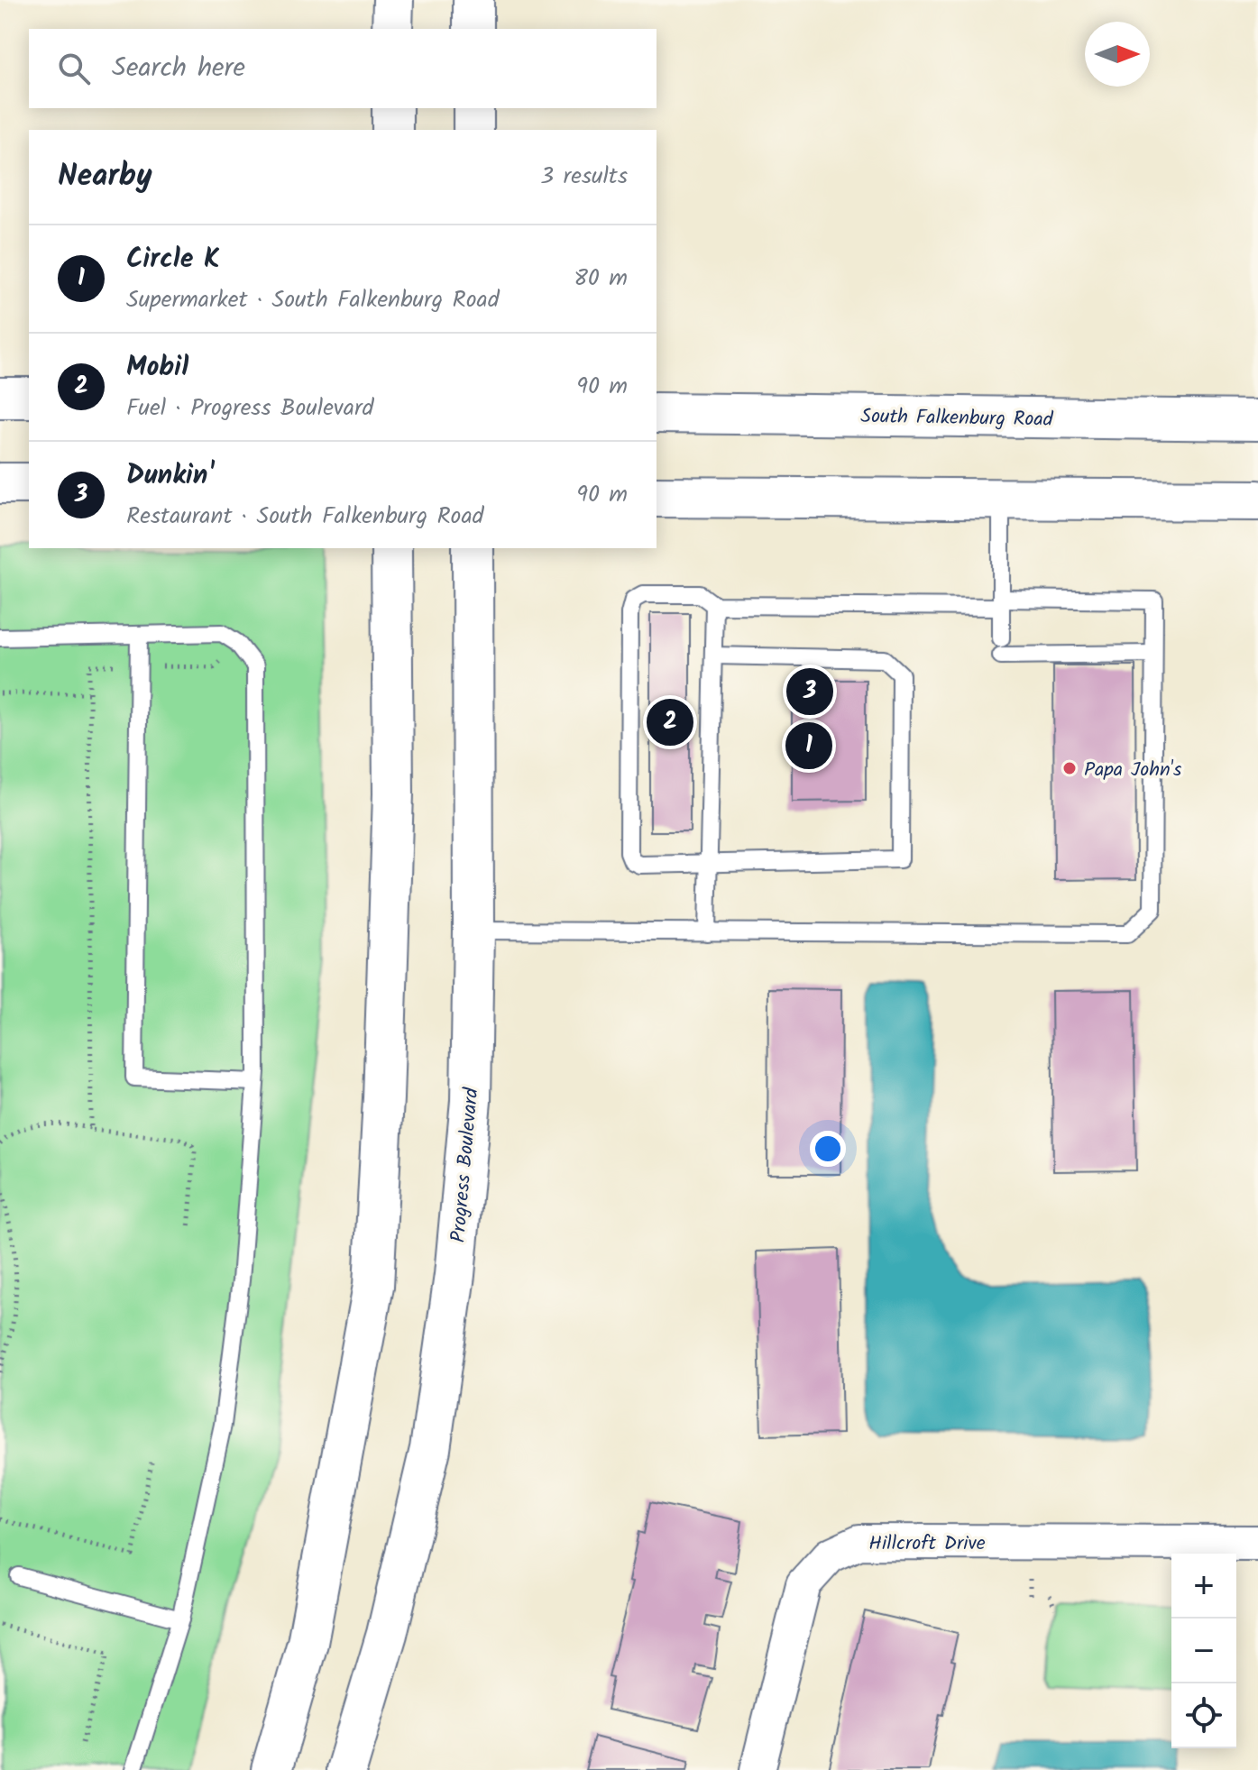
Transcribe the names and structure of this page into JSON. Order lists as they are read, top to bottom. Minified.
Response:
{"streets":{"main road":["South Falkenburg Road","Progress Boulevard"],"street":["Hillcroft Drive"]},"places":["Papa John's"],"north":"right","page":{"search":"Search here","heading":["Nearby","3 results"],"list":[{"mark":"1","name":"Circle K","note":"Supermarket · South Falkenburg Road","value":"80 m"},{"mark":"2","name":"Mobil","note":"Fuel · Progress Boulevard","value":"90 m"},{"mark":"3","name":"Dunkin'","note":"Restaurant · South Falkenburg Road","value":"90 m"}],"pins":["3","2","1"],"map_buttons":["+","−"]}}
